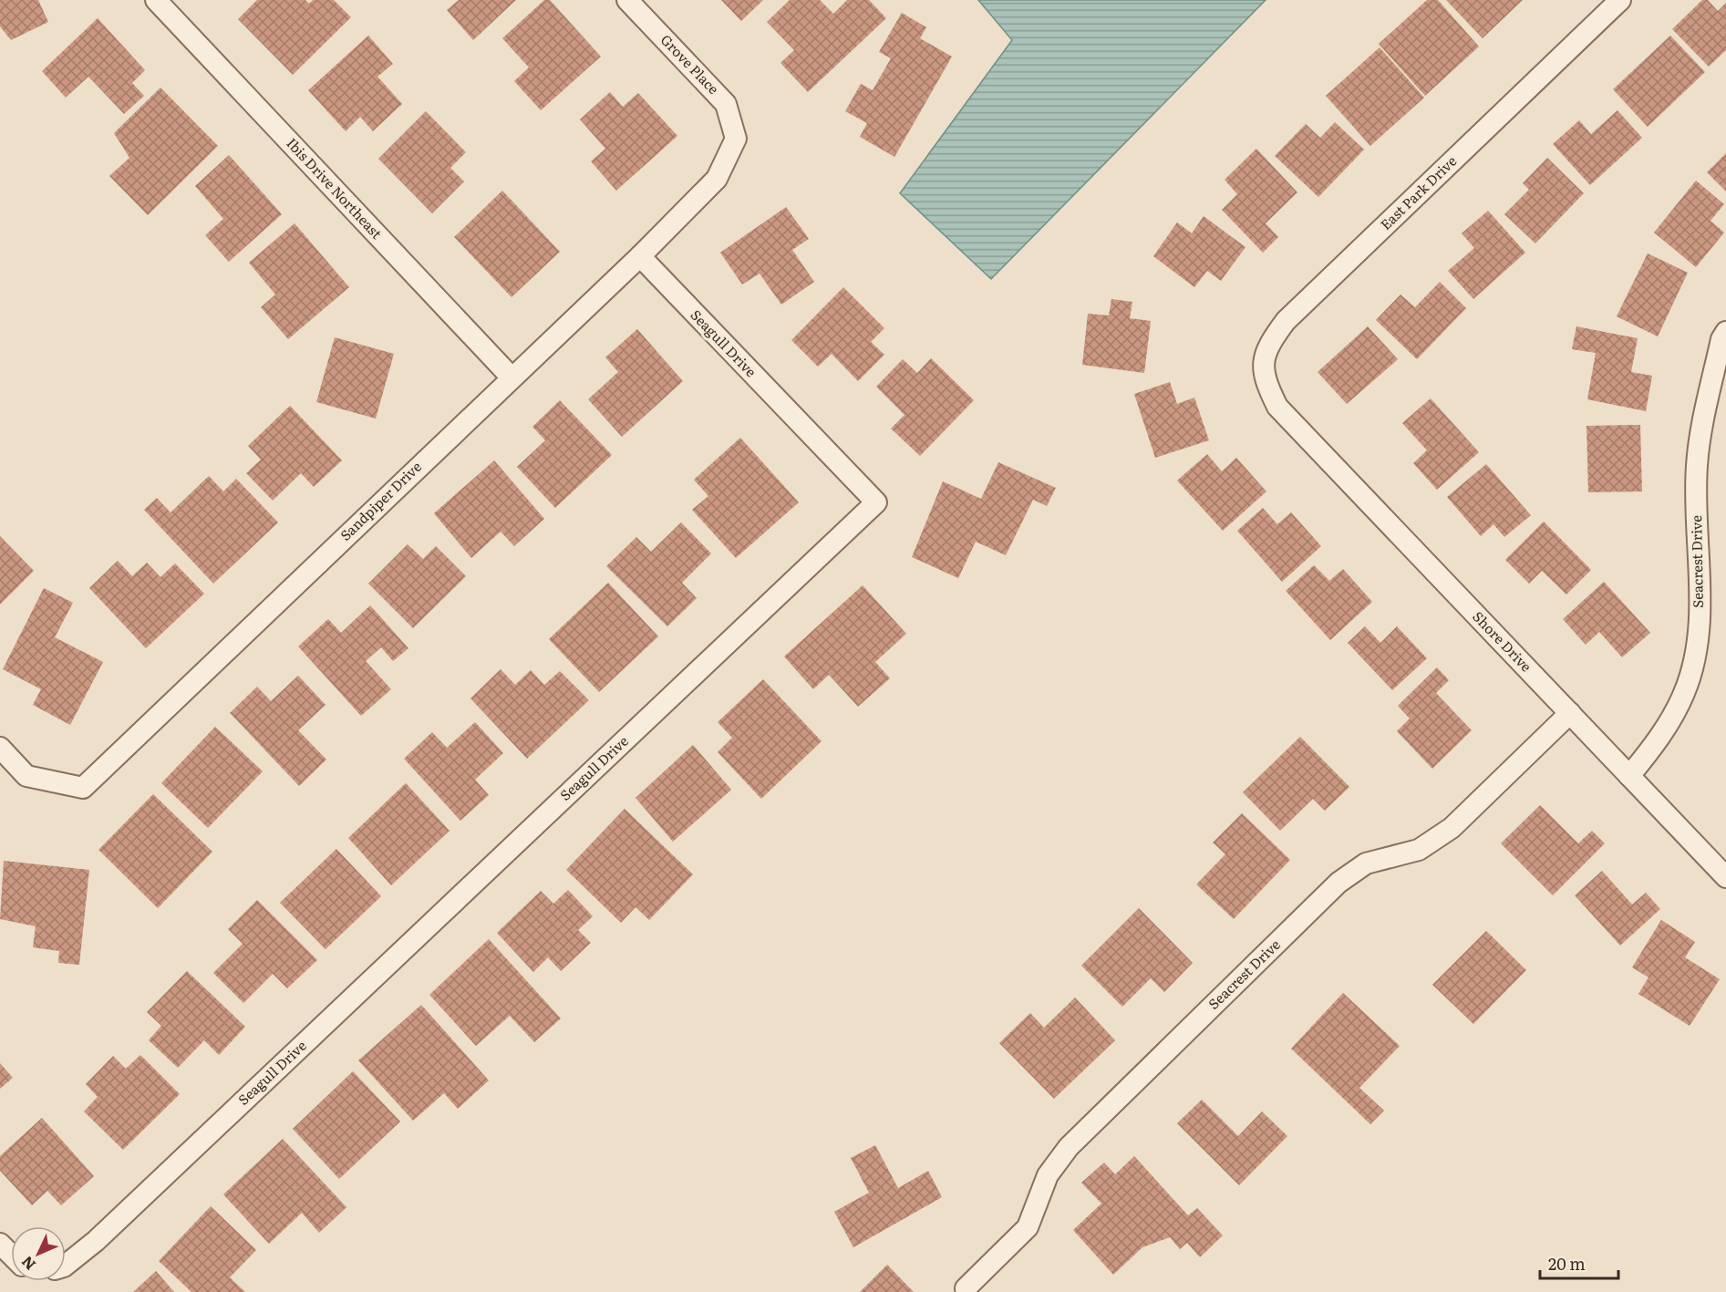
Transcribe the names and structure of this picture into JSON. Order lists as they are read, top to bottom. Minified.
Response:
{"streets":{"street":["Grove Place","Ibis Drive Northeast","East Park Drive","Seagull Drive","Sandpiper Drive","Seacrest Drive","Shore Drive"]},"crossings":[["Grove Place","Sandpiper Drive"],["Ibis Drive Northeast","Sandpiper Drive"],["East Park Drive","Shore Drive"],["Seagull Drive","Sandpiper Drive"],["Seacrest Drive","Shore Drive"]],"scale_bar":"20 m","north":"bottom left"}
